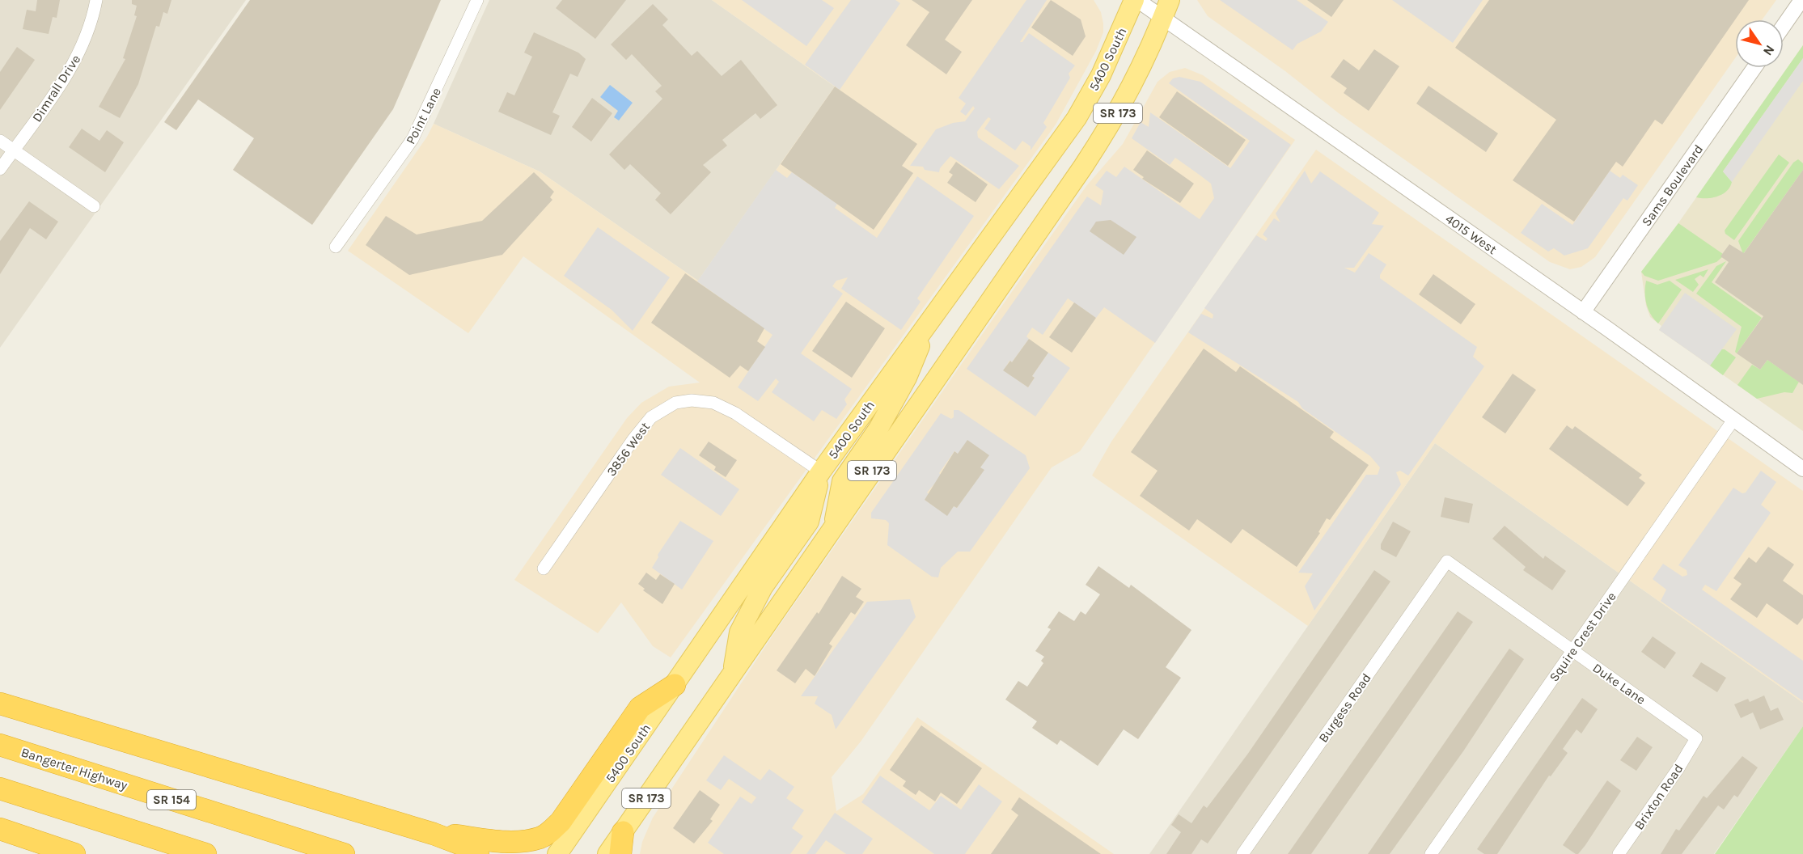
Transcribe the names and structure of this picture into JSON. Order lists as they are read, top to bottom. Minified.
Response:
{"streets":{"highway":["Bangerter Highway","SR 154"],"main road":["5400 South","SR 173"],"street":["Dimrall Drive","Point Lane","Sams Boulevard","4015 West","3856 West","Squire Crest Drive","Duke Lane","Burgess Road","Brixton Road"]},"crossings":[["5400 South","3856 West"],["SR 173","4015 West"],["Sams Boulevard","4015 West"],["4015 West","Squire Crest Drive"],["Squire Crest Drive","Duke Lane"],["Duke Lane","Burgess Road"],["Duke Lane","Brixton Road"]],"north":"bottom right"}
